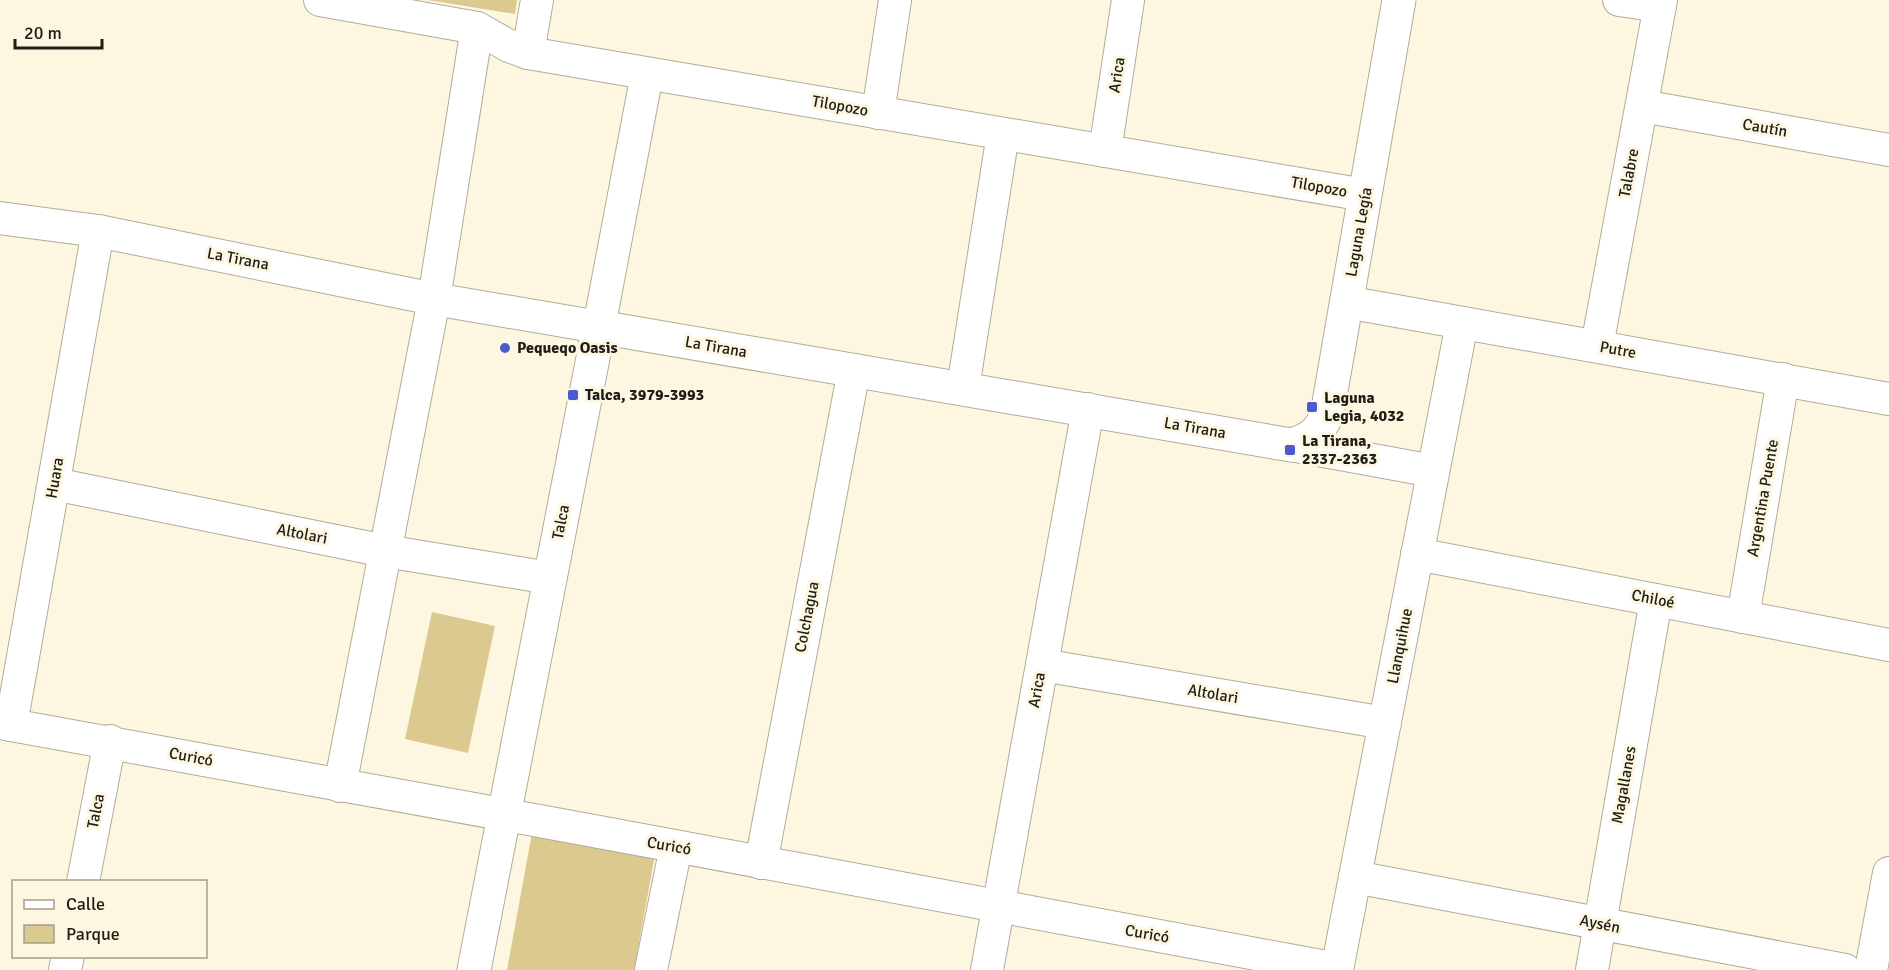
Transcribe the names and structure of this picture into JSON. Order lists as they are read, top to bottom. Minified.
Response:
{"streets":{"street":["Arica","Tilopozo","Cautín","Talabre","Laguna Legía","La Tirana","Putre","Huara","Argentina Puente","Talca","Altolari","Chiloé","Colchagua","Llanquihue","Curicó","Magallanes","Aysén"]},"crossings":[["Arica","Tilopozo"],["Arica","La Tirana"],["Arica","Altolari"],["Arica","Curicó"],["Tilopozo","Laguna Legía"],["Tilopozo","Talca"],["Cautín","Talabre"],["Talabre","Putre"],["Laguna Legía","La Tirana"],["Laguna Legía","Putre"],["La Tirana","Huara"],["La Tirana","Talca"],["La Tirana","Colchagua"],["La Tirana","Llanquihue"],["Putre","Argentina Puente"],["Putre","Llanquihue"],["Huara","Altolari"],["Huara","Curicó"],["Argentina Puente","Chiloé"],["Talca","Altolari"],["Talca","Curicó"],["Altolari","Llanquihue"],["Chiloé","Llanquihue"],["Chiloé","Magallanes"],["Colchagua","Curicó"],["Llanquihue","Curicó"],["Llanquihue","Aysén"],["Magallanes","Aysén"]],"places":{"other":["Pequeqo Oasis"],"transit":["Talca, 3979-3993","Laguna Legia, 4032","La Tirana, 2337-2363"]},"legend":["Calle","Parque"],"scale_bar":"20 m"}
